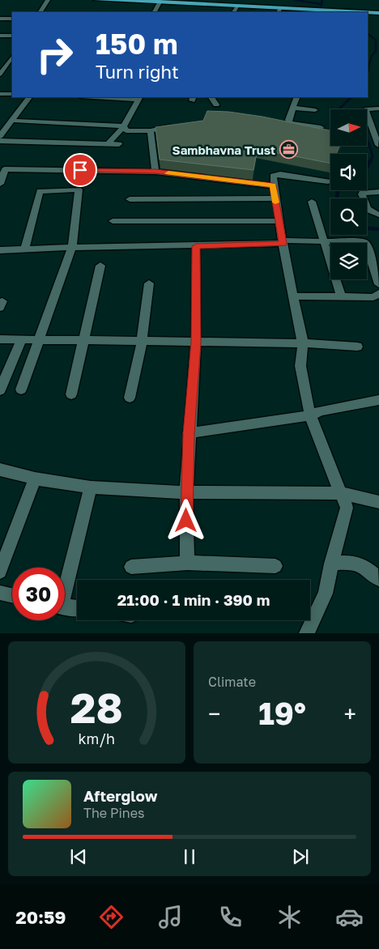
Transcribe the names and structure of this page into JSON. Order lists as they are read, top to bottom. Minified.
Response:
{"places":{"office":["Sambhavna Trust"]},"north":"right","page":{"turn":["150 m","Turn right"],"limit":"30","trip":"21:00 · 1 min · 390 m","tile":"Climate","heat":["−","19°","+"],"song":["Afterglow","The Pines"],"tabs":"20:59","gauge":["28","km/h"]}}
